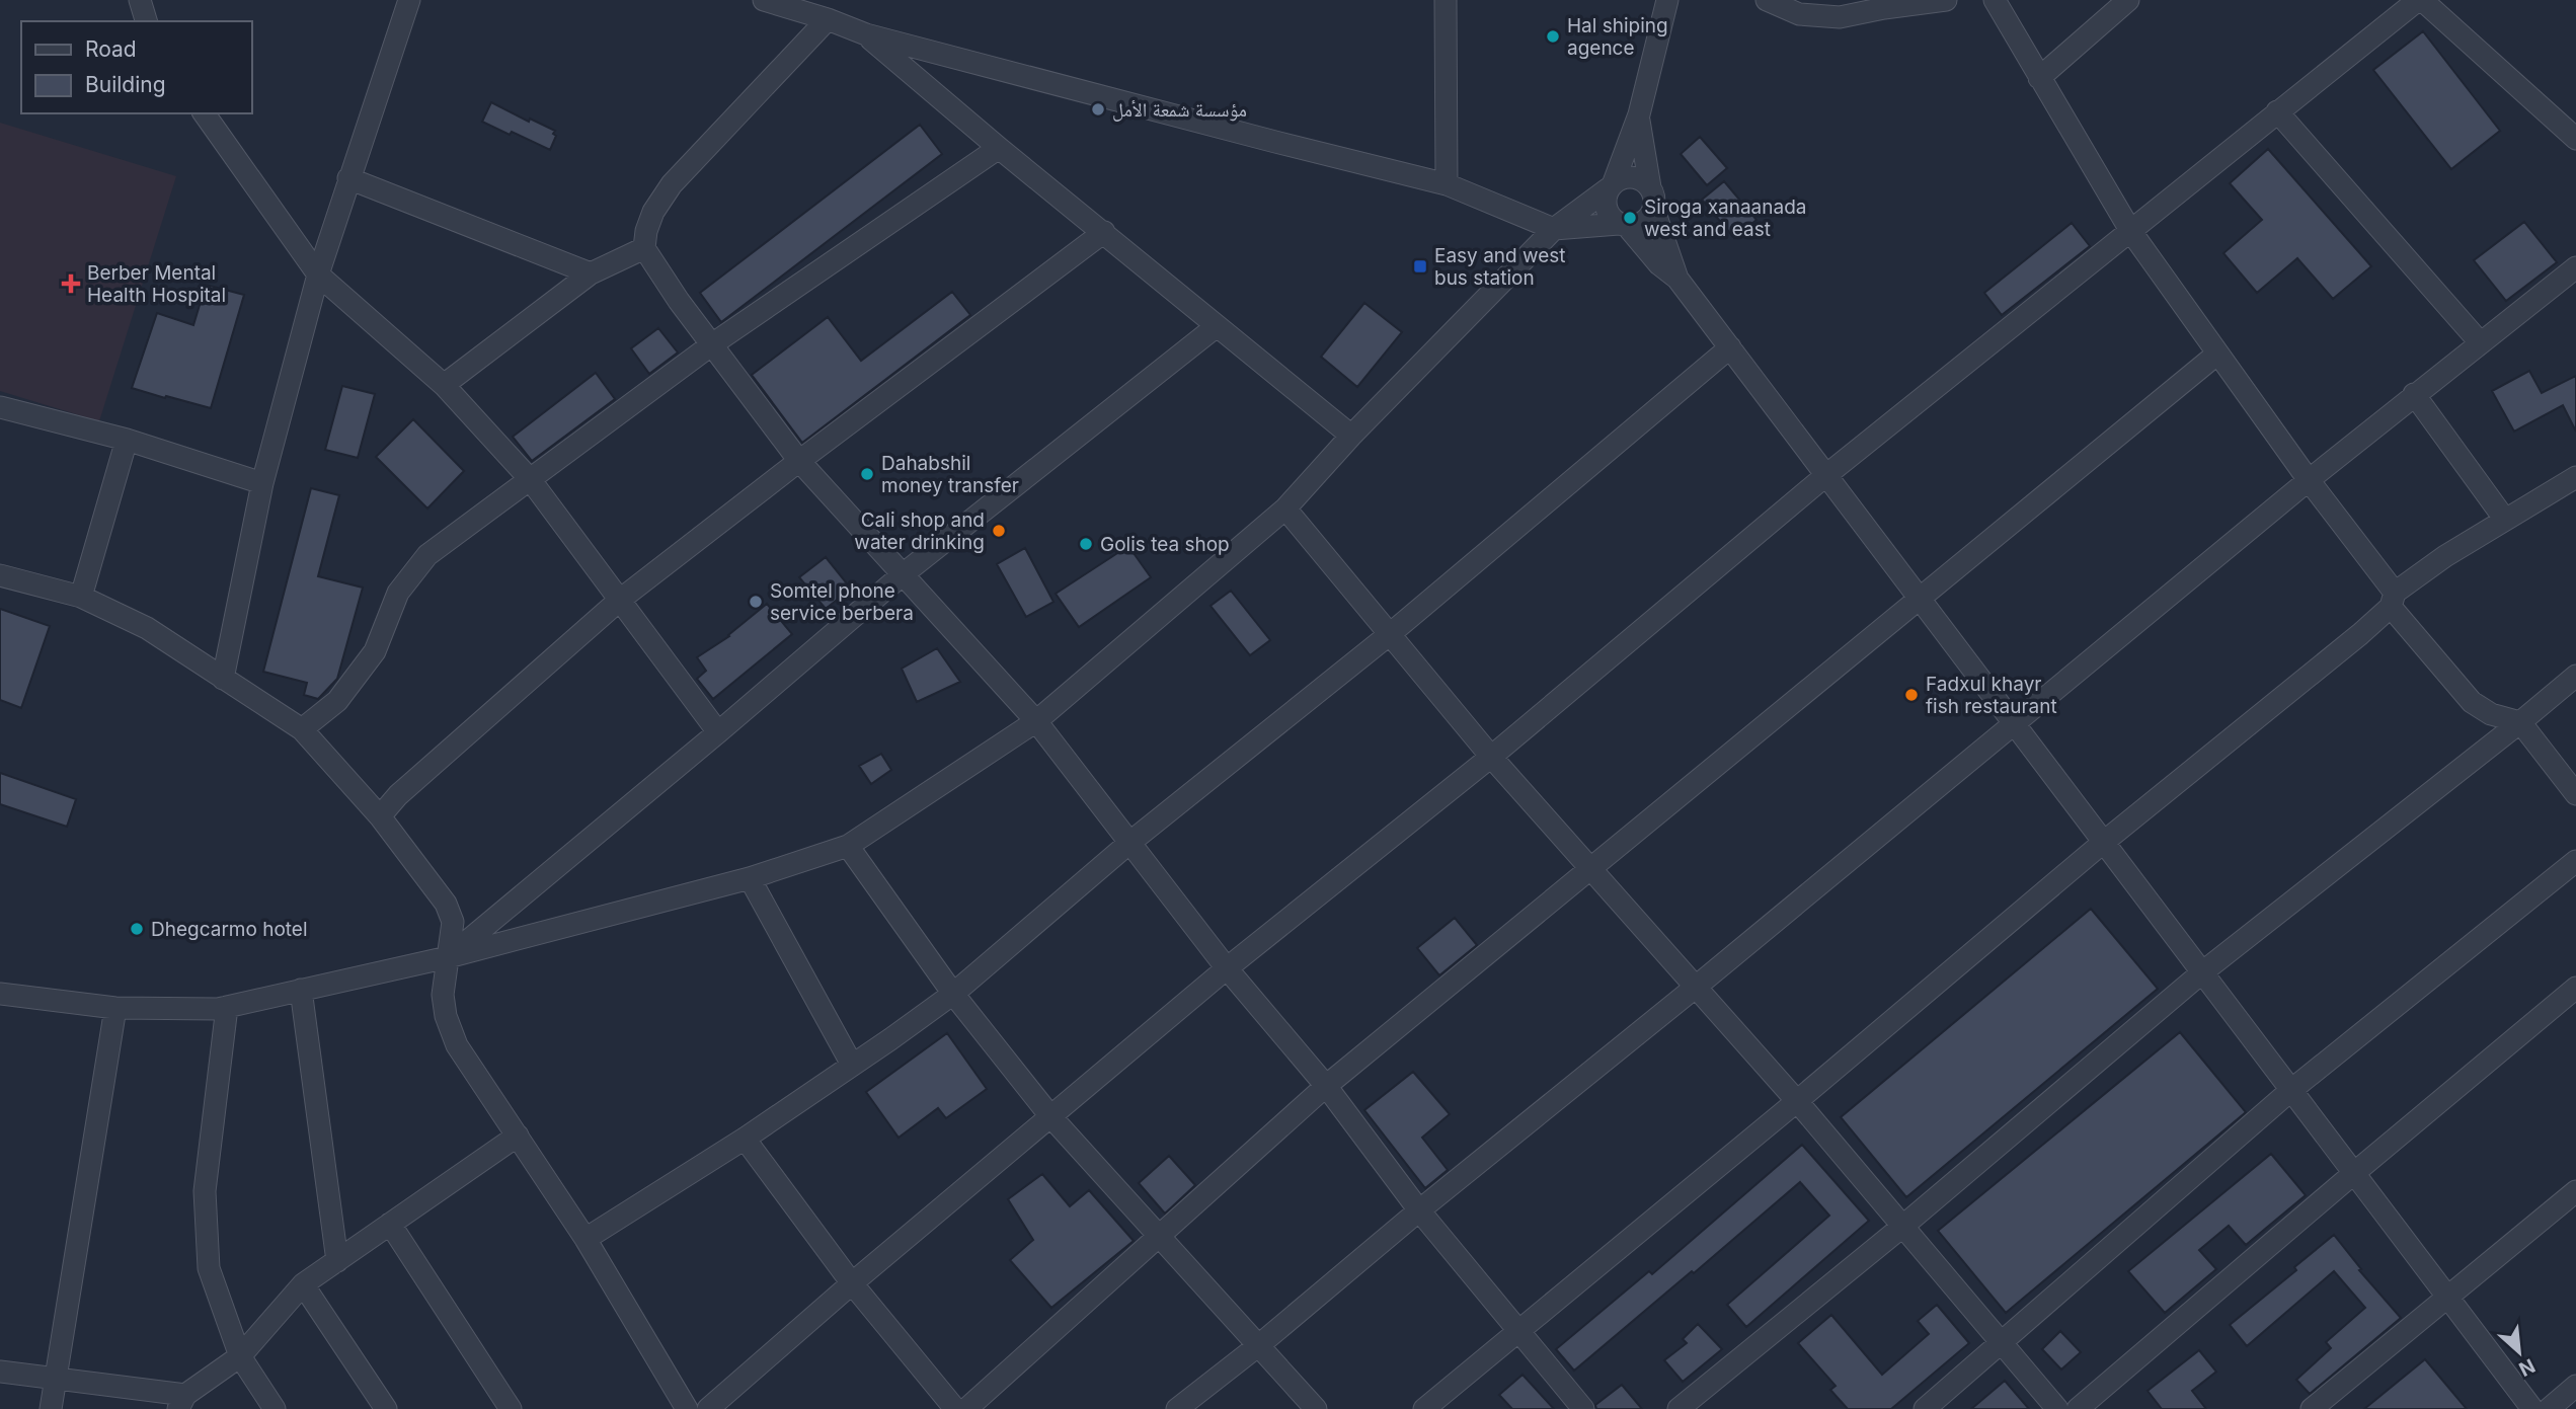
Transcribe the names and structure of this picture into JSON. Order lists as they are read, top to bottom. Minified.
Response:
{"places":{"other":["Hal shiping agence","مؤسسة شمعة الأمل","Siroga xanaanada west and east","Dahabshil money transfer","Cali shop and water drinking","Golis tea shop","Somtel phone service berbera","Fadxul khayr fish restaurant","Dhegcarmo hotel"],"transit":["Easy and west bus station"],"health":["Berber Mental Health Hospital"]},"legend":["Road","Building"],"north":"bottom right"}
